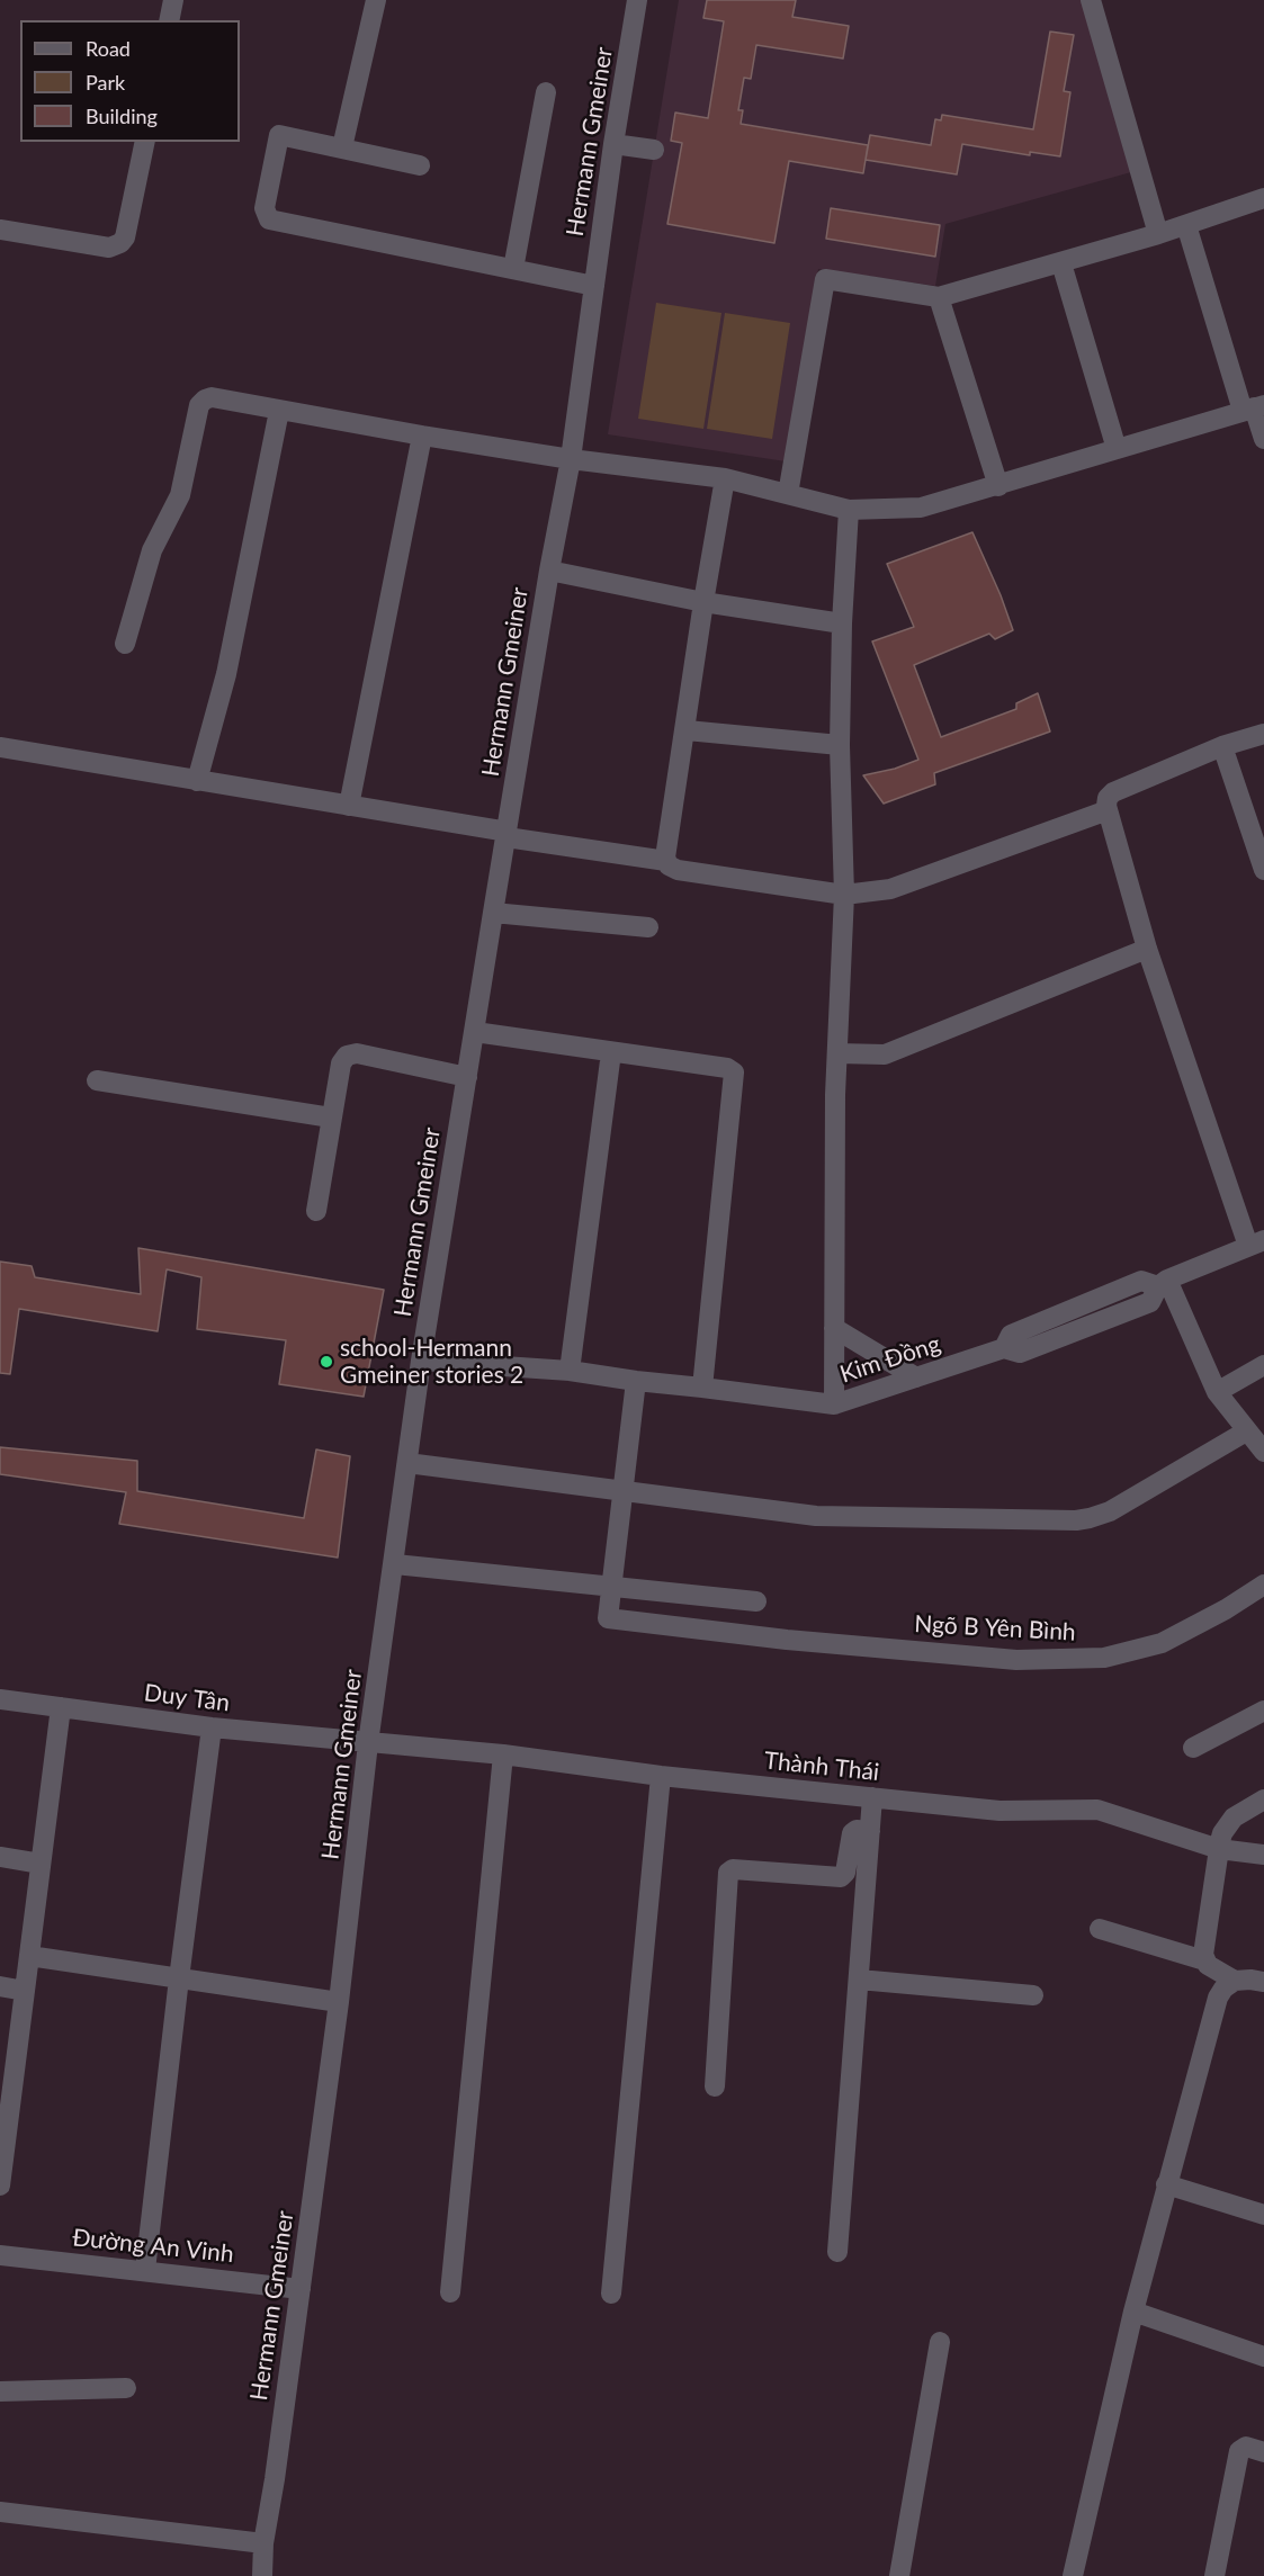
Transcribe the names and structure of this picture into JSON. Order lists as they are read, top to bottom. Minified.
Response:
{"streets":{"street":["Hermann Gmeiner","Kim Đồng","Ngõ B Yên Bình","Duy Tân","Thành Thái","Đường An Vinh"]},"crossings":[["Hermann Gmeiner","Kim Đồng"],["Hermann Gmeiner","Duy Tân"],["Hermann Gmeiner","Thành Thái"],["Hermann Gmeiner","Đường An Vinh"],["Duy Tân","Thành Thái"]],"places":["school-Hermann Gmeiner stories 2"],"legend":["Road","Park","Building"]}
